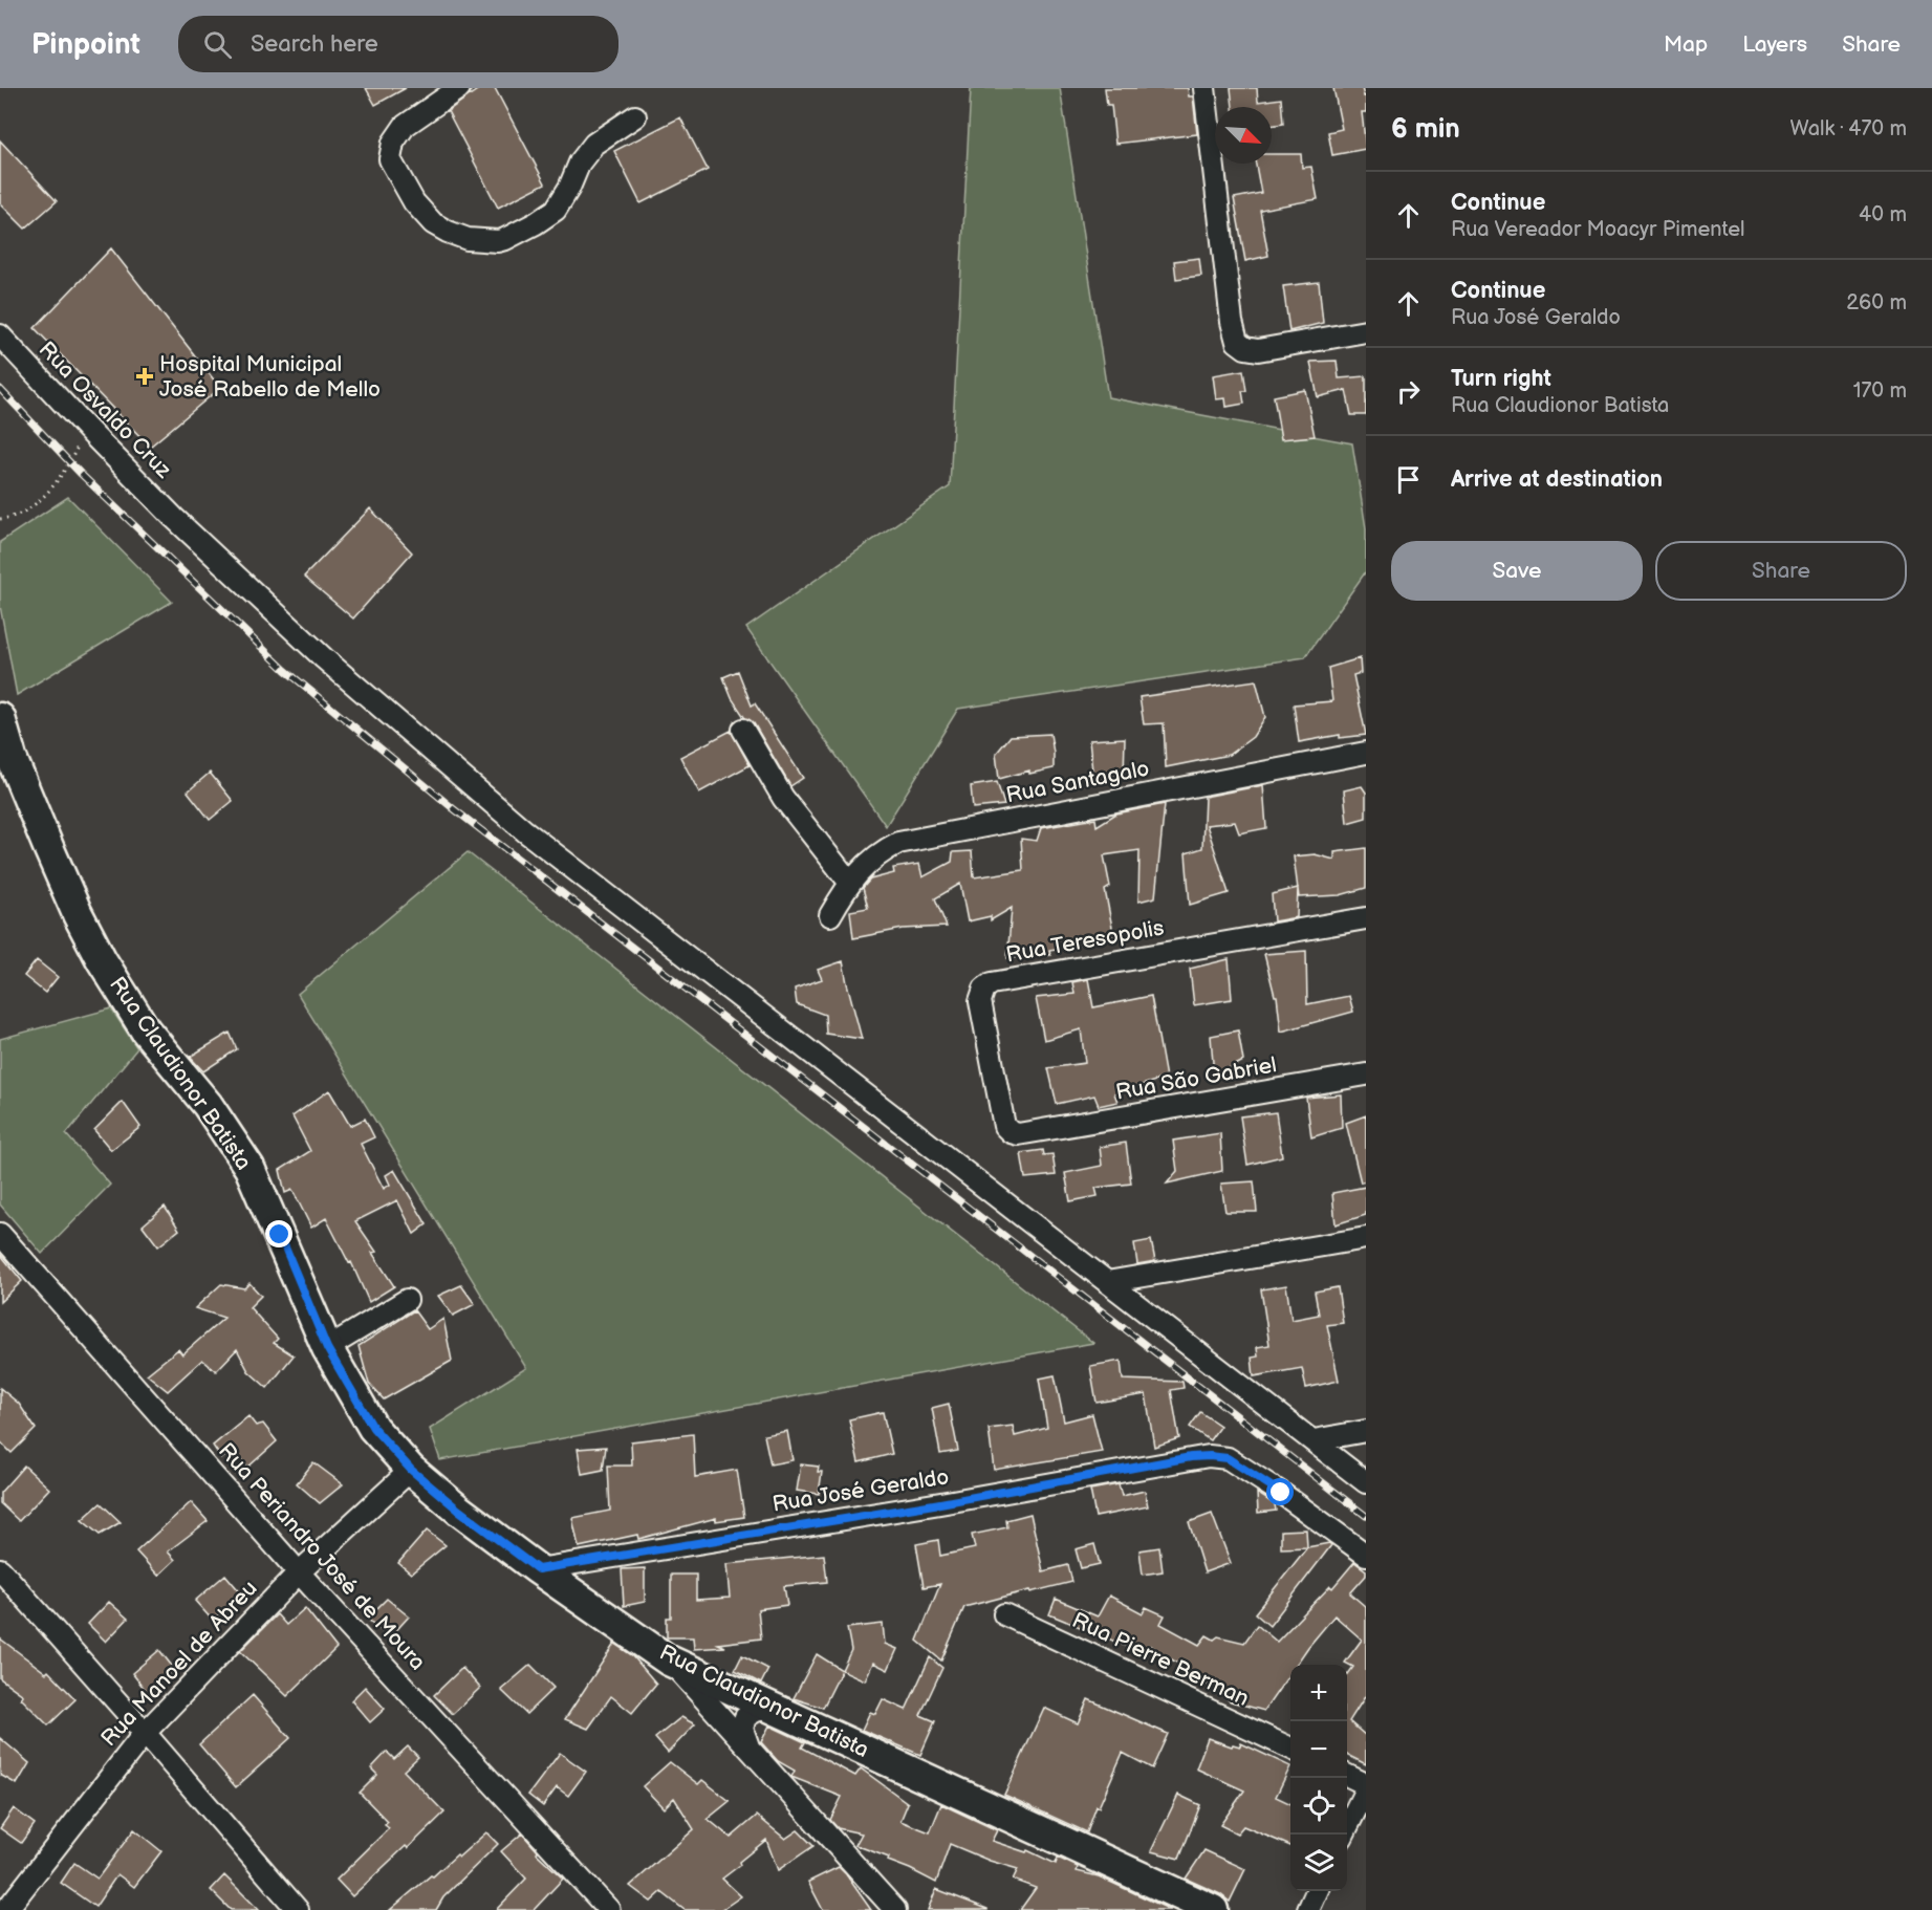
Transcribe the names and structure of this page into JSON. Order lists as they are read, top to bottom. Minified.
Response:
{"streets":{"main road":["Rua Claudionor Batista"],"street":["Rua Osvaldo Cruz","Rua Santagalo","Rua Teresopolis","Rua São Gabriel","Rua José Geraldo","Rua Periandro José de Moura","Rua Pierre Berman","Rua Manoel de Abreu"]},"crossings":[["Rua Teresopolis","Rua São Gabriel"],["Rua Claudionor Batista","Rua José Geraldo"],["Rua Claudionor Batista","Rua Manoel de Abreu"],["Rua Periandro José de Moura","Rua Manoel de Abreu"]],"places":{"health":["Hospital Municipal José Rabello de Mello"]},"north":"bottom right","page":{"header":"Pinpoint","search":"Search here","nav":["Map","Layers","Share"],"heading":["6 min","Walk · 470 m"],"list":[["Continue","Rua Vereador Moacyr Pimentel","40 m"],["Continue","Rua José Geraldo","260 m"],["Turn right","Rua Claudionor Batista","170 m"],"Arrive at destination"],"buttons":["Save","Share"],"map_buttons":["+","−"]}}
